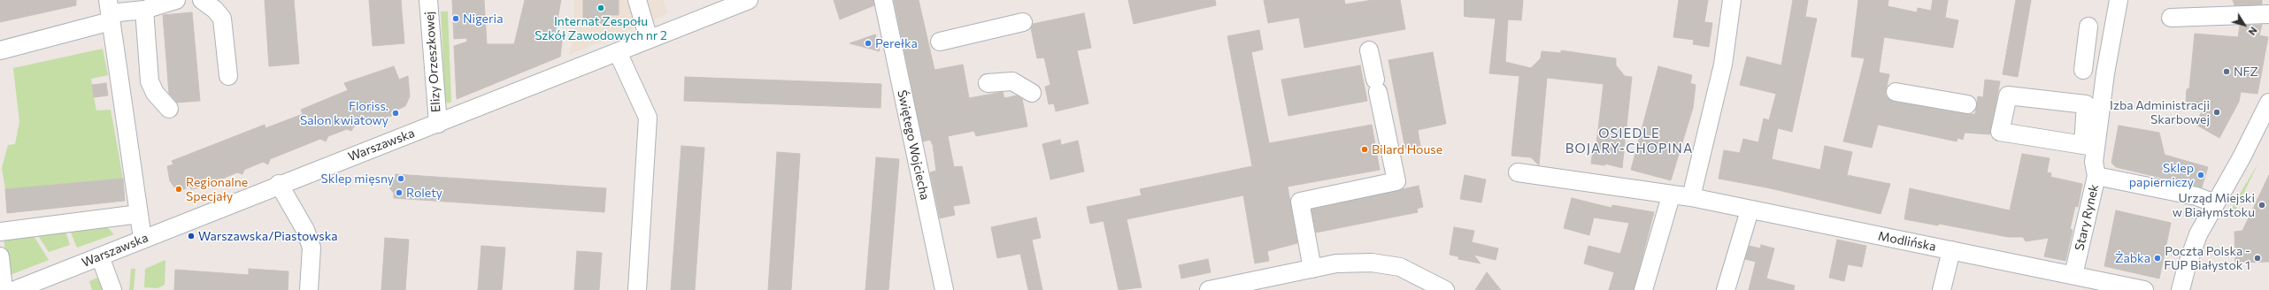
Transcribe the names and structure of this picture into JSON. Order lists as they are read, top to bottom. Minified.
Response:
{"streets":{"street":["Elizy Orzeszkowej","Warszawska","Świętego Wojciecha","Stary Rynek","Modlińska"]},"crossings":[["Elizy Orzeszkowej","Warszawska"],["Stary Rynek","Modlińska"]],"districts":["OSIEDLE BOJARY-CHOPINA"],"places":["Internat Zespołu Szkół Zawodowych nr 2","Nigeria","Perełka","NFZ","Izba Administracji Skarbowej","Floriss. Salon kwiatowy","Bilard House","Sklep papierniczy","Sklep mięsny","Regionalne Specjały","Rolety","Urząd Miejski w Białymstoku","Warszawska/Piastowska","Żabka","Poczta Polska - FUP Białystok 1"],"north":"bottom right"}
